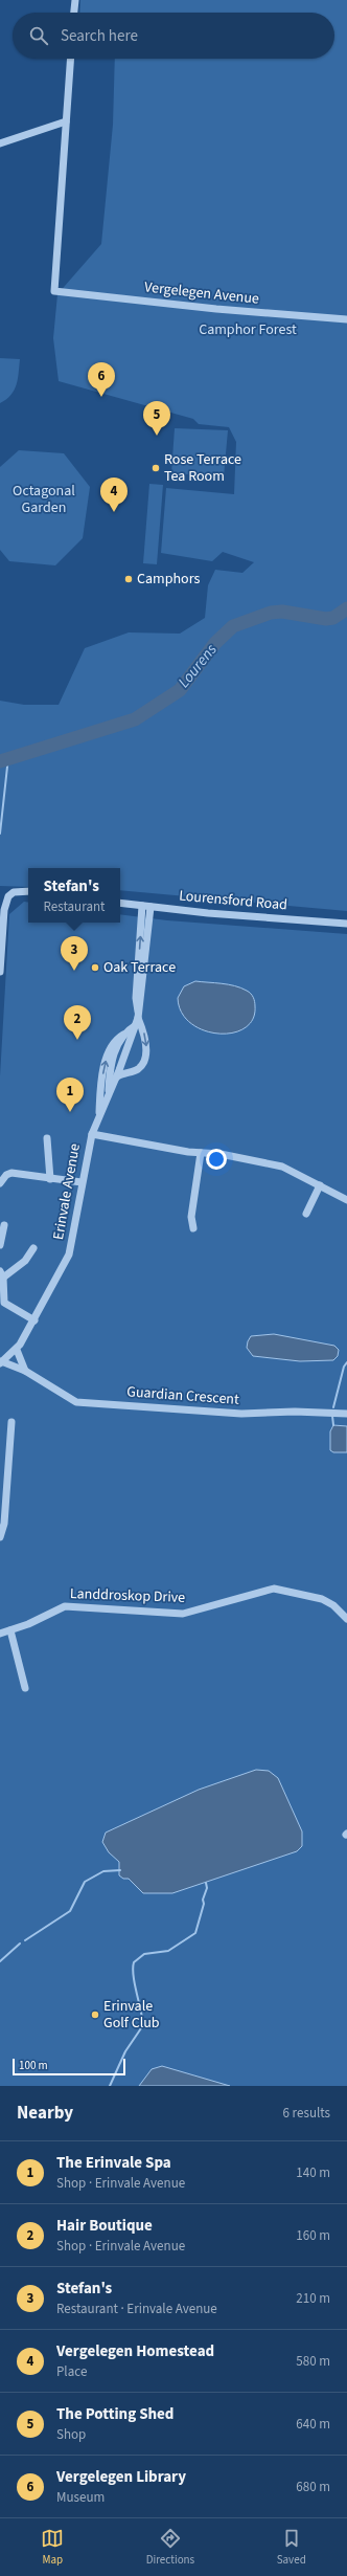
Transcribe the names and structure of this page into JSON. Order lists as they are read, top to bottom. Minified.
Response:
{"streets":{"street":["Vergelegen Avenue","Lourensford Road","Erinvale Avenue","Guardian Crescent","Landdroskop Drive"]},"crossings":[["Lourensford Road","Erinvale Avenue"],["Erinvale Avenue","Guardian Crescent"]],"water":["Lourens"],"parks":["Camphor Forest","Octagonal Garden"],"places":["Rose Terrace Tea Room","Camphors","Oak Terrace","Erinvale Golf Club"],"scale_bar":"100 m","page":{"search":"Search here","pins":["6","5","4","3","2","1"],"popup":["Stefan's","Restaurant"],"scale":"100 m","heading":["Nearby","6 results"],"list":[{"mark":"1","name":"The Erinvale Spa","note":"Shop · Erinvale Avenue","value":"140 m"},{"mark":"2","name":"Hair Boutique","note":"Shop · Erinvale Avenue","value":"160 m"},{"mark":"3","name":"Stefan's","note":"Restaurant · Erinvale Avenue","value":"210 m"},{"mark":"4","name":"Vergelegen Homestead","note":"Place","value":"580 m"},{"mark":"5","name":"The Potting Shed","note":"Shop","value":"640 m"},{"mark":"6","name":"Vergelegen Library","note":"Museum","value":"680 m"}],"nav":["Map","Directions","Saved"]}}
